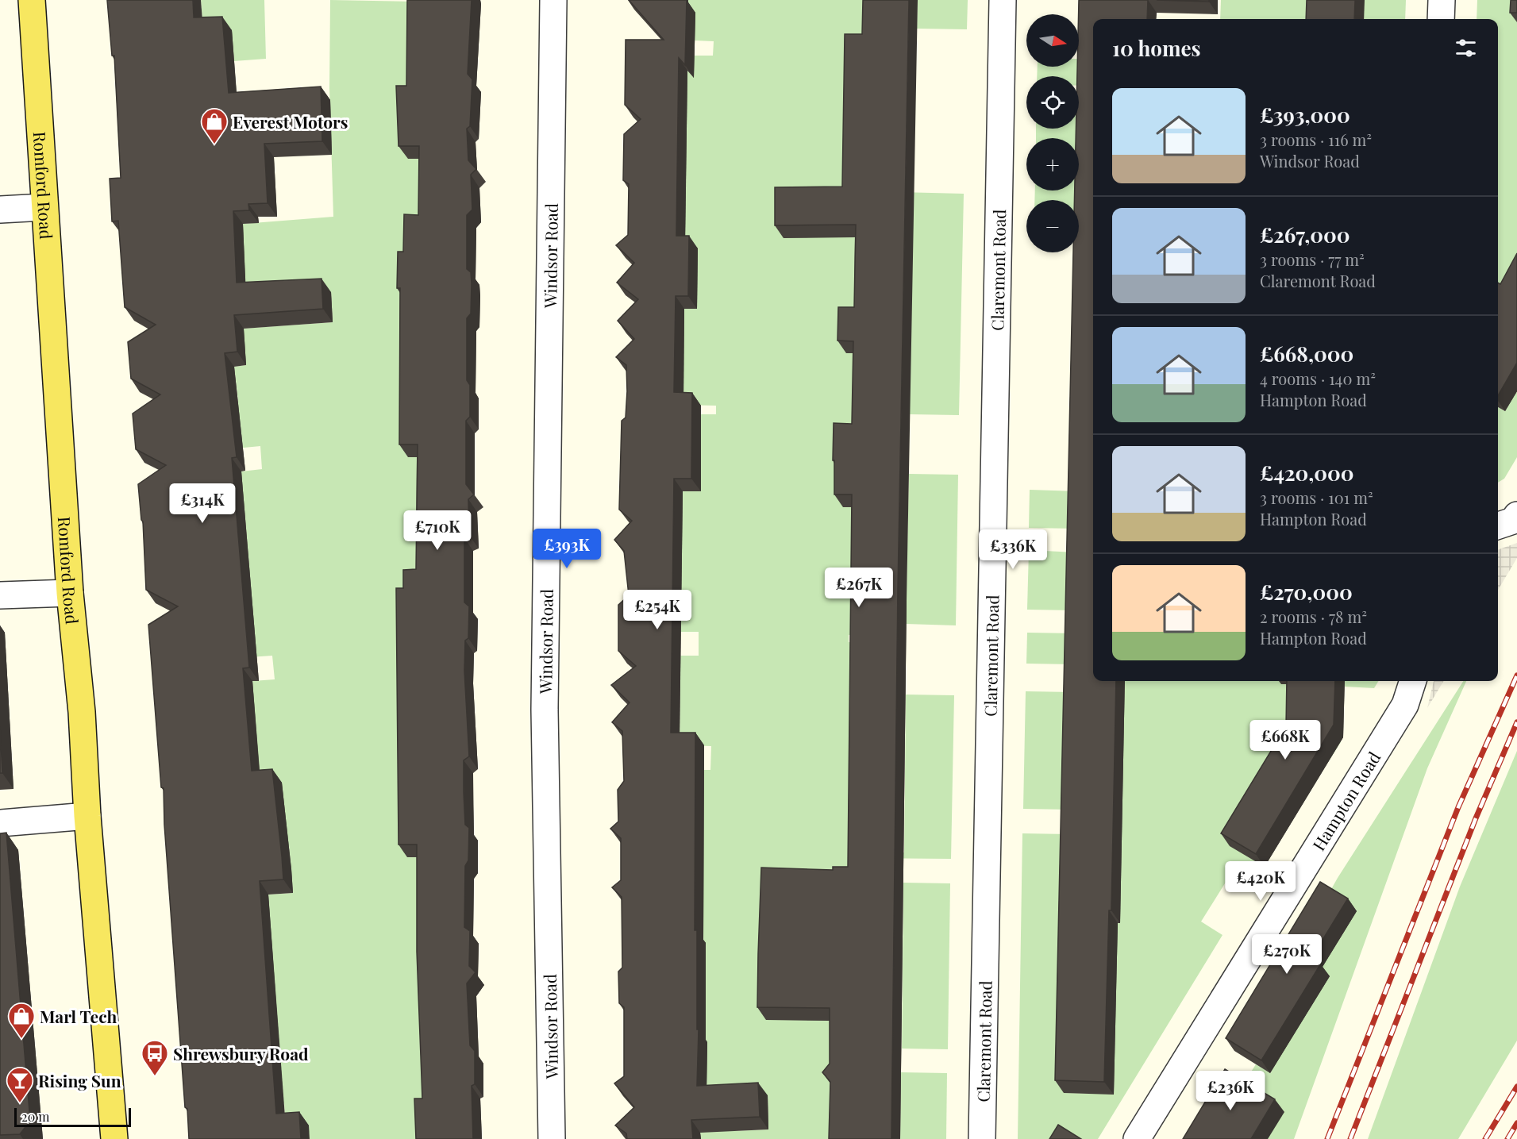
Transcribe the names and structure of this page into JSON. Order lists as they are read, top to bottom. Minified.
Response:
{"streets":{"main road":["Romford Road"],"street":["Windsor Road","Claremont Road","Hampton Road"]},"places":{"shop":["Everest Motors","Marl Tech"],"bus stop":["Shrewsbury Road"],"bar":["Rising Sun"]},"scale_bar":"20 m","north":"right","page":{"map_buttons":["+","−"],"heading":"10 homes","list":[{"name":"£393,000","note":"3 rooms · 116 m² · Windsor Road"},{"name":"£267,000","note":"3 rooms · 77 m² · Claremont Road"},{"name":"£668,000","note":"4 rooms · 140 m² · Hampton Road"},{"name":"£420,000","note":"3 rooms · 101 m² · Hampton Road"},{"name":"£270,000","note":"2 rooms · 78 m² · Hampton Road"}],"price":["£314K","£710K","£393K","£336K","£267K","£254K","£668K","£420K","£270K","£236K"],"scale":"20 m"}}
